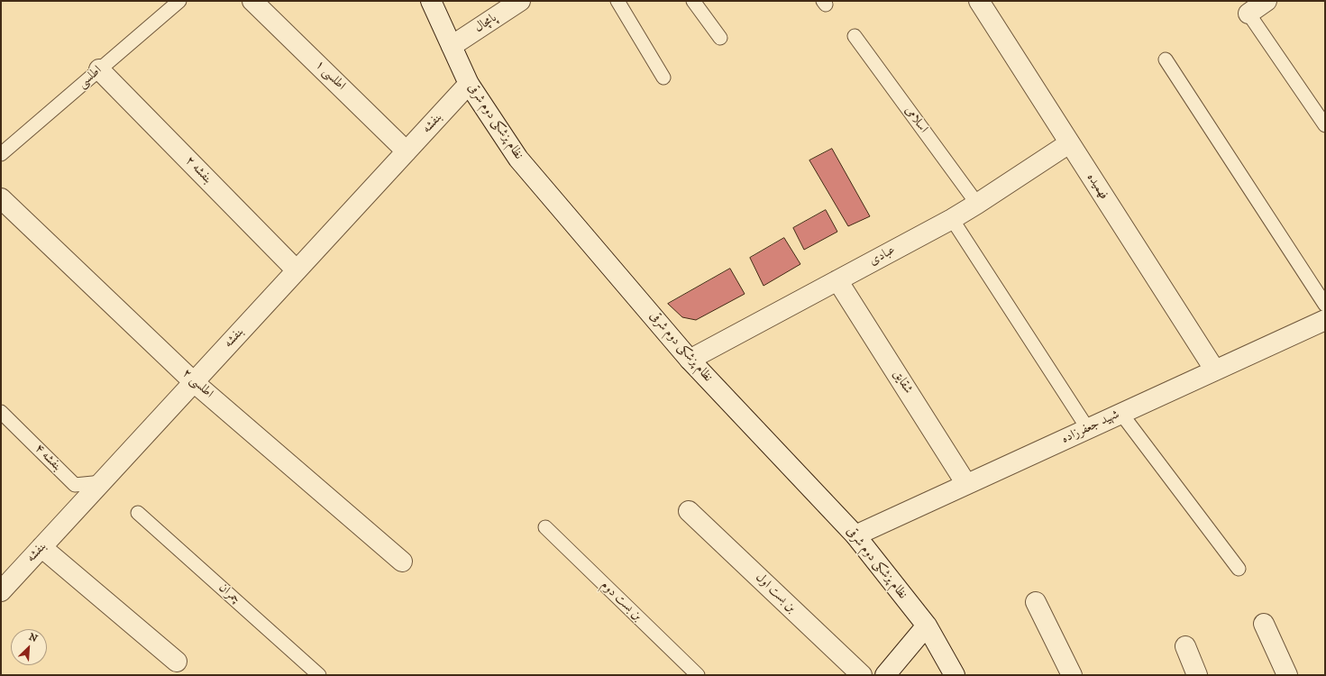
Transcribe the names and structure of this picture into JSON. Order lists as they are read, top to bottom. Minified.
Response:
{"streets":{"street":["پامچال","اطلسی ۱","نظام پزشکی دوم شرقی","بنفشه","بنفشه ۲","فهمیده","عبادی","شقایق","اطلسی ۲","شهید جعفرزاده","بن بست اول"],"lane":["اطلسی","اسلامی","بنفشه ۴","چمران","بن بست دوم"]},"crossings":[["پامچال","نظام پزشکی دوم شرقی"],["اطلسی ۱","بنفشه"],["اطلسی","بنفشه ۲"],["اسلامی","عبادی"],["نظام پزشکی دوم شرقی","بنفشه"],["نظام پزشکی دوم شرقی","عبادی"],["نظام پزشکی دوم شرقی","شهید جعفرزاده"],["بنفشه","بنفشه ۲"],["بنفشه","اطلسی ۲"],["بنفشه","بنفشه ۴"],["فهمیده","عبادی"],["فهمیده","شهید جعفرزاده"],["عبادی","شقایق"],["شقایق","شهید جعفرزاده"]],"north":"top right"}
